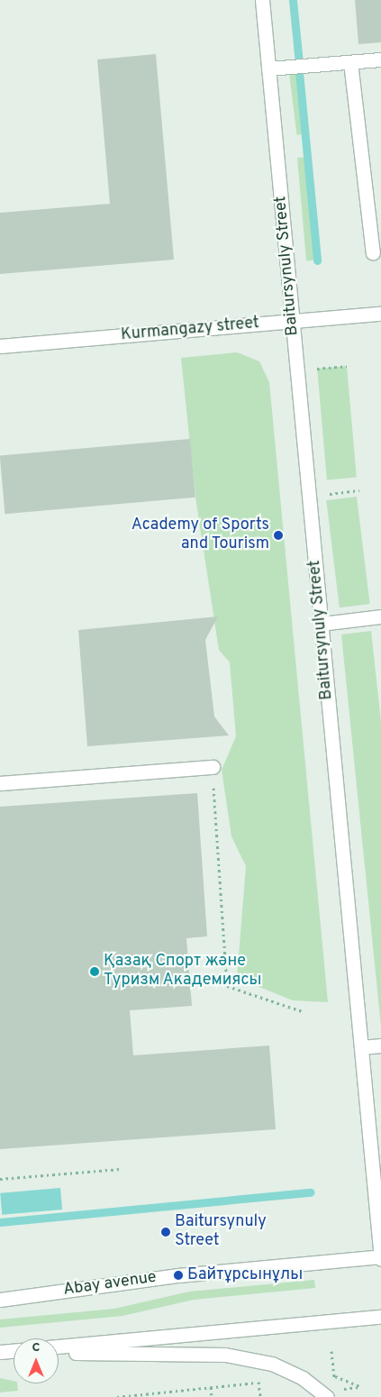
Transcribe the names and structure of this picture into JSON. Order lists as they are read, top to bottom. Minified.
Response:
{"streets":{"main road":["Baitursynuly Street","Kurmangazy street","Abay avenue"]},"crossings":[["Baitursynuly Street","Kurmangazy street"],["Baitursynuly Street","Abay avenue"]],"places":["Academy of Sports and Tourism","Қазақ Спорт және Туризм Академиясы","Baitursynuly Street","Байтұрсынұлы"],"north":"top"}
